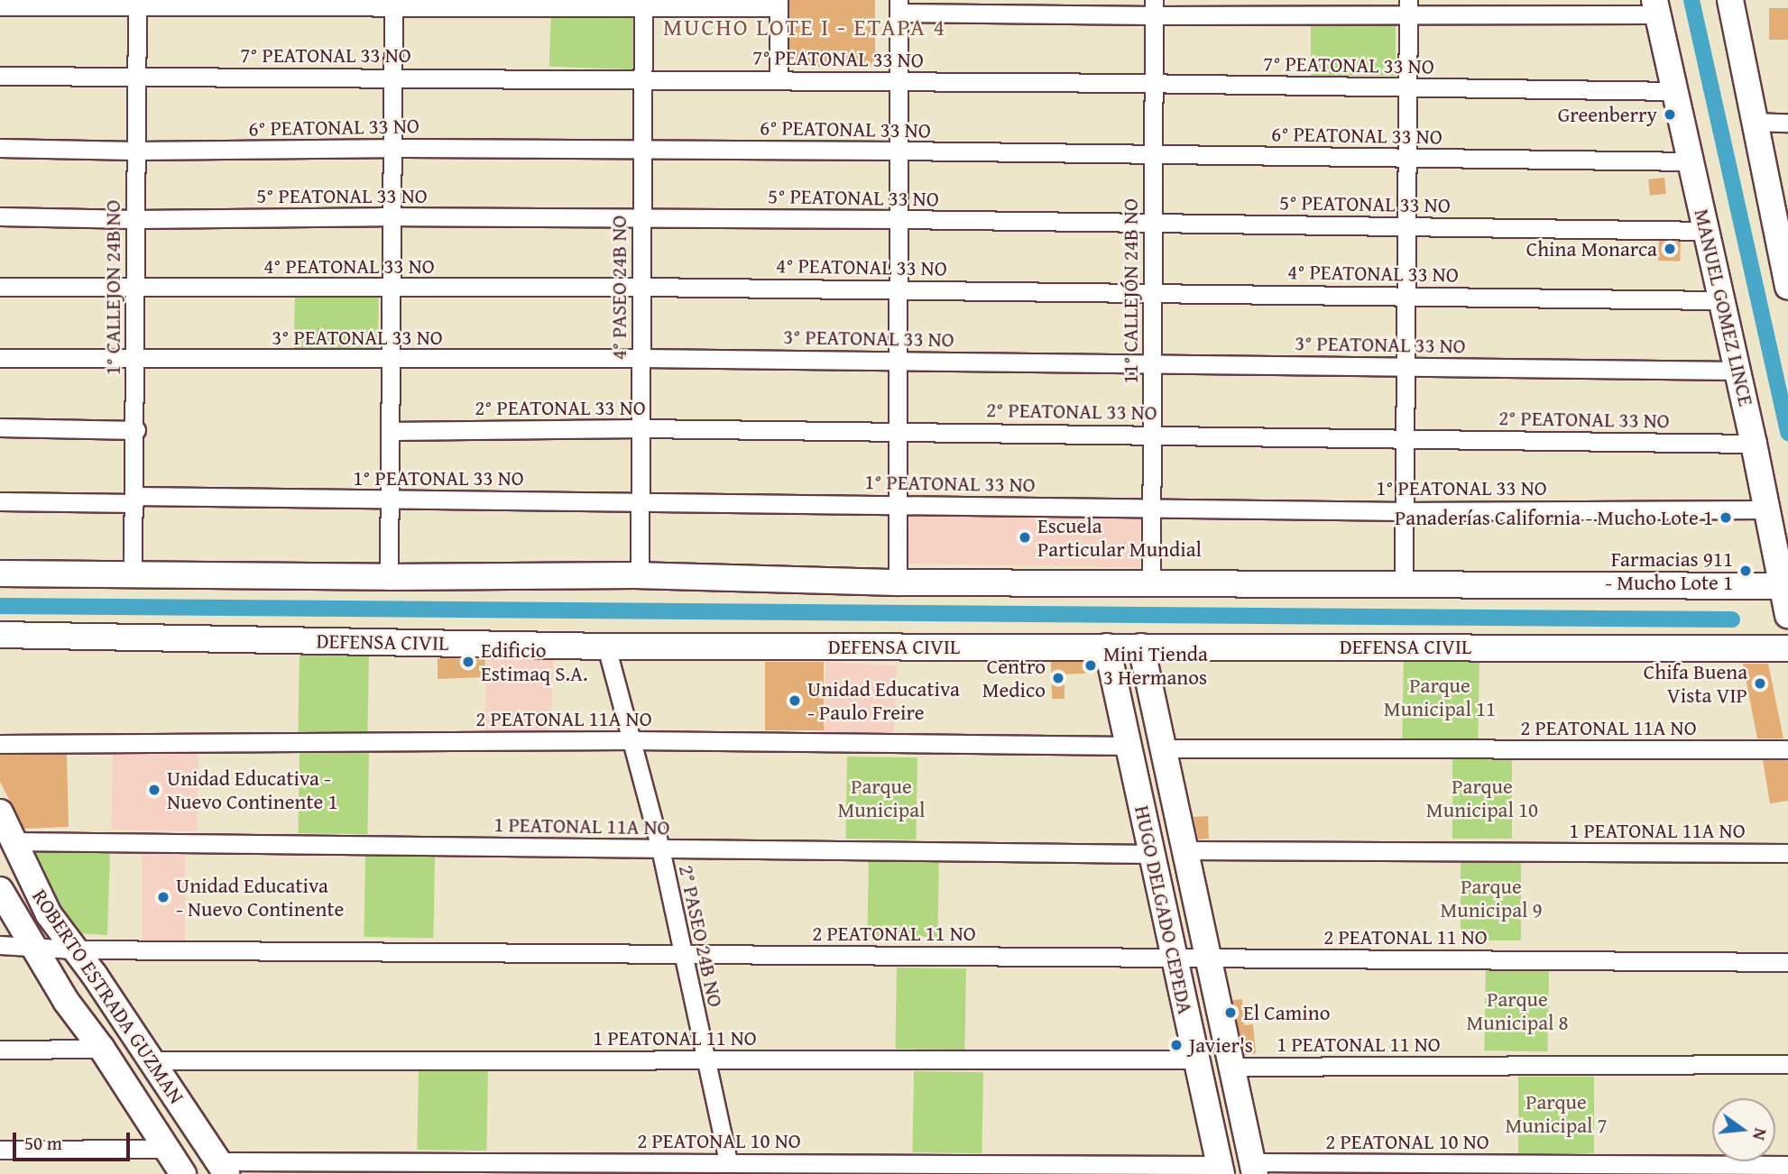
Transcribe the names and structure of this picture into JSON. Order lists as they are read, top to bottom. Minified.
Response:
{"streets":{"street":["7° PEATONAL 33 NO","6° PEATONAL 33 NO","5° PEATONAL 33 NO","4° PEATONAL 33 NO","1° CALLEJON 24B NO","4° PASEO 24B NO","11° CALLEJÓN 24B NO","MANUEL GOMEZ LINCE","3° PEATONAL 33 NO","2° PEATONAL 33 NO","1° PEATONAL 33 NO","DEFENSA CIVIL","2 PEATONAL 11A NO","1 PEATONAL 11A NO","HUGO DELGADO CEPEDA","2 PEATONAL 11 NO","2° PASEO 24B NO","ROBERTO ESTRADA GUZMAN","1 PEATONAL 11 NO","2 PEATONAL 10 NO"]},"crossings":[["7° PEATONAL 33 NO","1° CALLEJON 24B NO"],["7° PEATONAL 33 NO","4° PASEO 24B NO"],["7° PEATONAL 33 NO","11° CALLEJÓN 24B NO"],["7° PEATONAL 33 NO","MANUEL GOMEZ LINCE"],["6° PEATONAL 33 NO","1° CALLEJON 24B NO"],["6° PEATONAL 33 NO","4° PASEO 24B NO"],["6° PEATONAL 33 NO","11° CALLEJÓN 24B NO"],["6° PEATONAL 33 NO","MANUEL GOMEZ LINCE"],["5° PEATONAL 33 NO","1° CALLEJON 24B NO"],["5° PEATONAL 33 NO","4° PASEO 24B NO"],["5° PEATONAL 33 NO","11° CALLEJÓN 24B NO"],["5° PEATONAL 33 NO","MANUEL GOMEZ LINCE"],["4° PEATONAL 33 NO","1° CALLEJON 24B NO"],["4° PEATONAL 33 NO","4° PASEO 24B NO"],["4° PEATONAL 33 NO","11° CALLEJÓN 24B NO"],["4° PEATONAL 33 NO","MANUEL GOMEZ LINCE"],["1° CALLEJON 24B NO","3° PEATONAL 33 NO"],["1° CALLEJON 24B NO","1° PEATONAL 33 NO"],["4° PASEO 24B NO","3° PEATONAL 33 NO"],["4° PASEO 24B NO","2° PEATONAL 33 NO"],["4° PASEO 24B NO","1° PEATONAL 33 NO"],["11° CALLEJÓN 24B NO","3° PEATONAL 33 NO"],["11° CALLEJÓN 24B NO","2° PEATONAL 33 NO"],["11° CALLEJÓN 24B NO","1° PEATONAL 33 NO"],["MANUEL GOMEZ LINCE","3° PEATONAL 33 NO"],["MANUEL GOMEZ LINCE","2° PEATONAL 33 NO"],["MANUEL GOMEZ LINCE","1° PEATONAL 33 NO"],["DEFENSA CIVIL","HUGO DELGADO CEPEDA"],["DEFENSA CIVIL","2° PASEO 24B NO"],["2 PEATONAL 11A NO","HUGO DELGADO CEPEDA"],["2 PEATONAL 11A NO","2° PASEO 24B NO"],["1 PEATONAL 11A NO","HUGO DELGADO CEPEDA"],["1 PEATONAL 11A NO","2° PASEO 24B NO"],["1 PEATONAL 11A NO","ROBERTO ESTRADA GUZMAN"],["HUGO DELGADO CEPEDA","2 PEATONAL 11 NO"],["HUGO DELGADO CEPEDA","1 PEATONAL 11 NO"],["HUGO DELGADO CEPEDA","2 PEATONAL 10 NO"],["2 PEATONAL 11 NO","2° PASEO 24B NO"],["2 PEATONAL 11 NO","ROBERTO ESTRADA GUZMAN"],["2° PASEO 24B NO","1 PEATONAL 11 NO"],["2° PASEO 24B NO","2 PEATONAL 10 NO"],["ROBERTO ESTRADA GUZMAN","1 PEATONAL 11 NO"],["ROBERTO ESTRADA GUZMAN","2 PEATONAL 10 NO"]],"districts":["MUCHO LOTE I - ETAPA 4"],"parks":["Parque Municipal 11","Parque Municipal","Parque Municipal 10","Parque Municipal 9","Parque Municipal 8","Parque Municipal 7"],"places":["Greenberry","China Monarca","Panaderías California - Mucho Lote 1","Escuela Particular Mundial","Farmacias 911 - Mucho Lote 1","Edificio Estimaq S.A.","Mini Tienda 3 Hermanos","Centro Medico","Chifa Buena Vista VIP","Unidad Educativa - Paulo Freire","Unidad Educativa - Nuevo Continente 1","Unidad Educativa - Nuevo Continente","El Camino","Javier's"],"scale_bar":"50 m","north":"right"}
